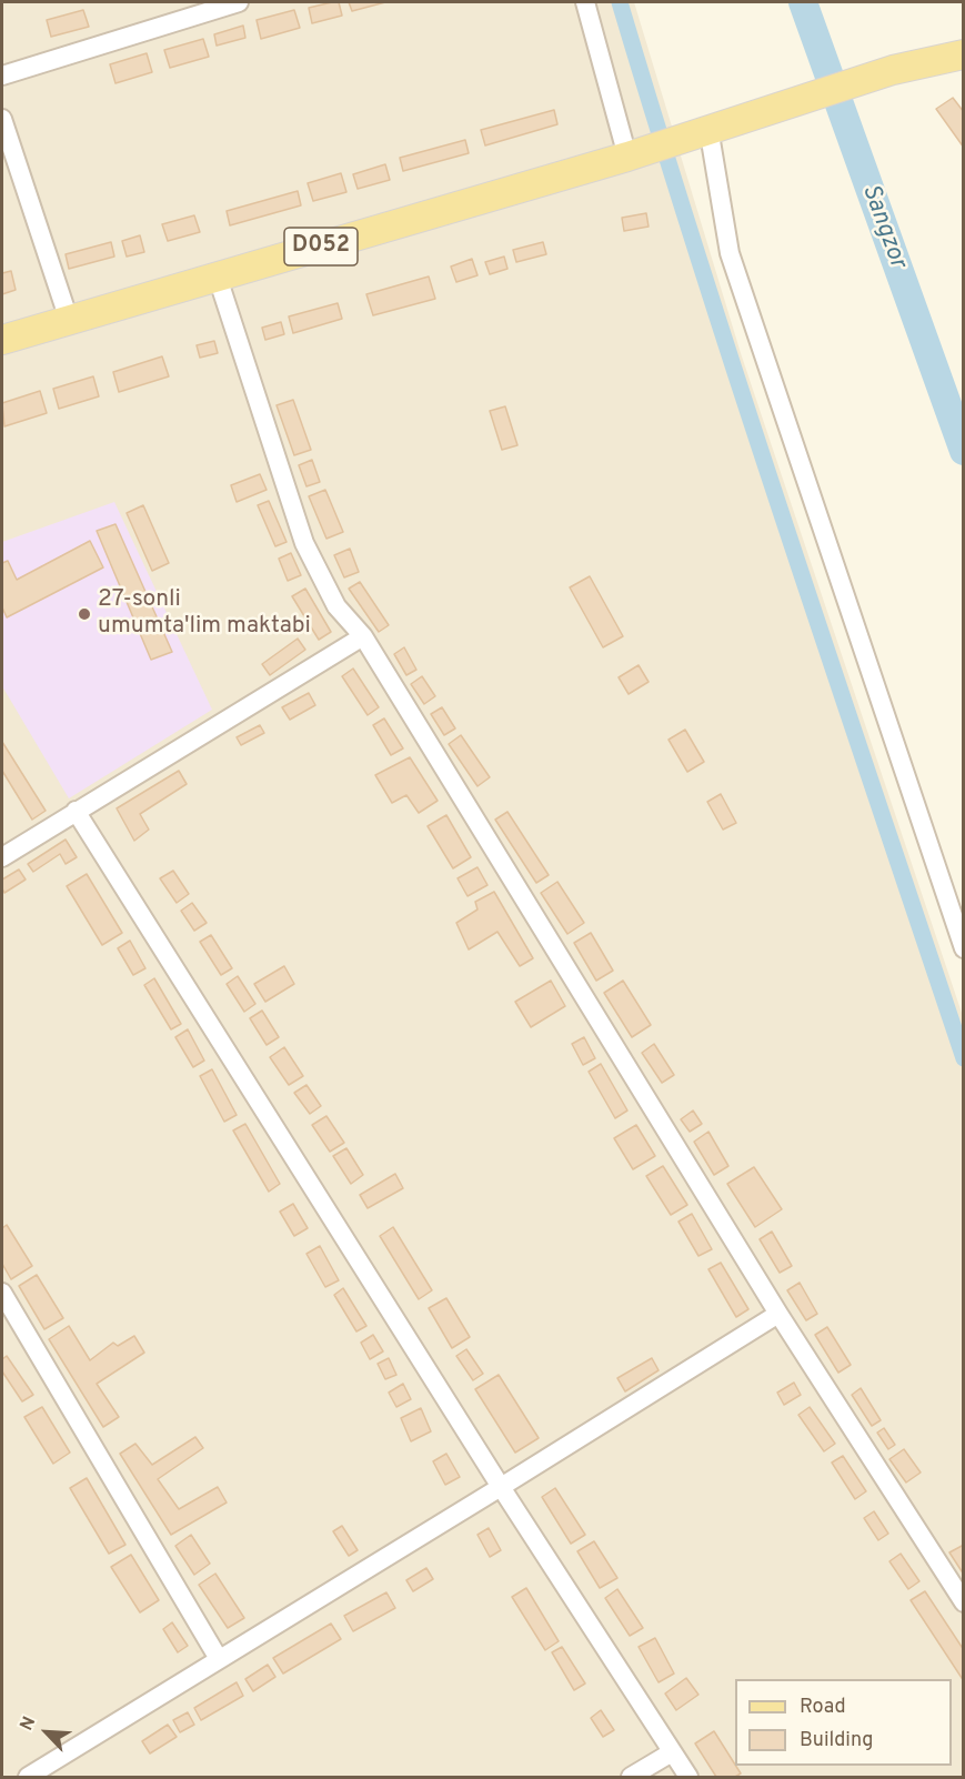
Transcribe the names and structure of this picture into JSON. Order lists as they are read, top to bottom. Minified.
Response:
{"streets":{"main road":["D052"]},"water":["Sangzor"],"places":["27-sonli umumta'lim maktabi"],"legend":["Road","Building"],"north":"top left"}
